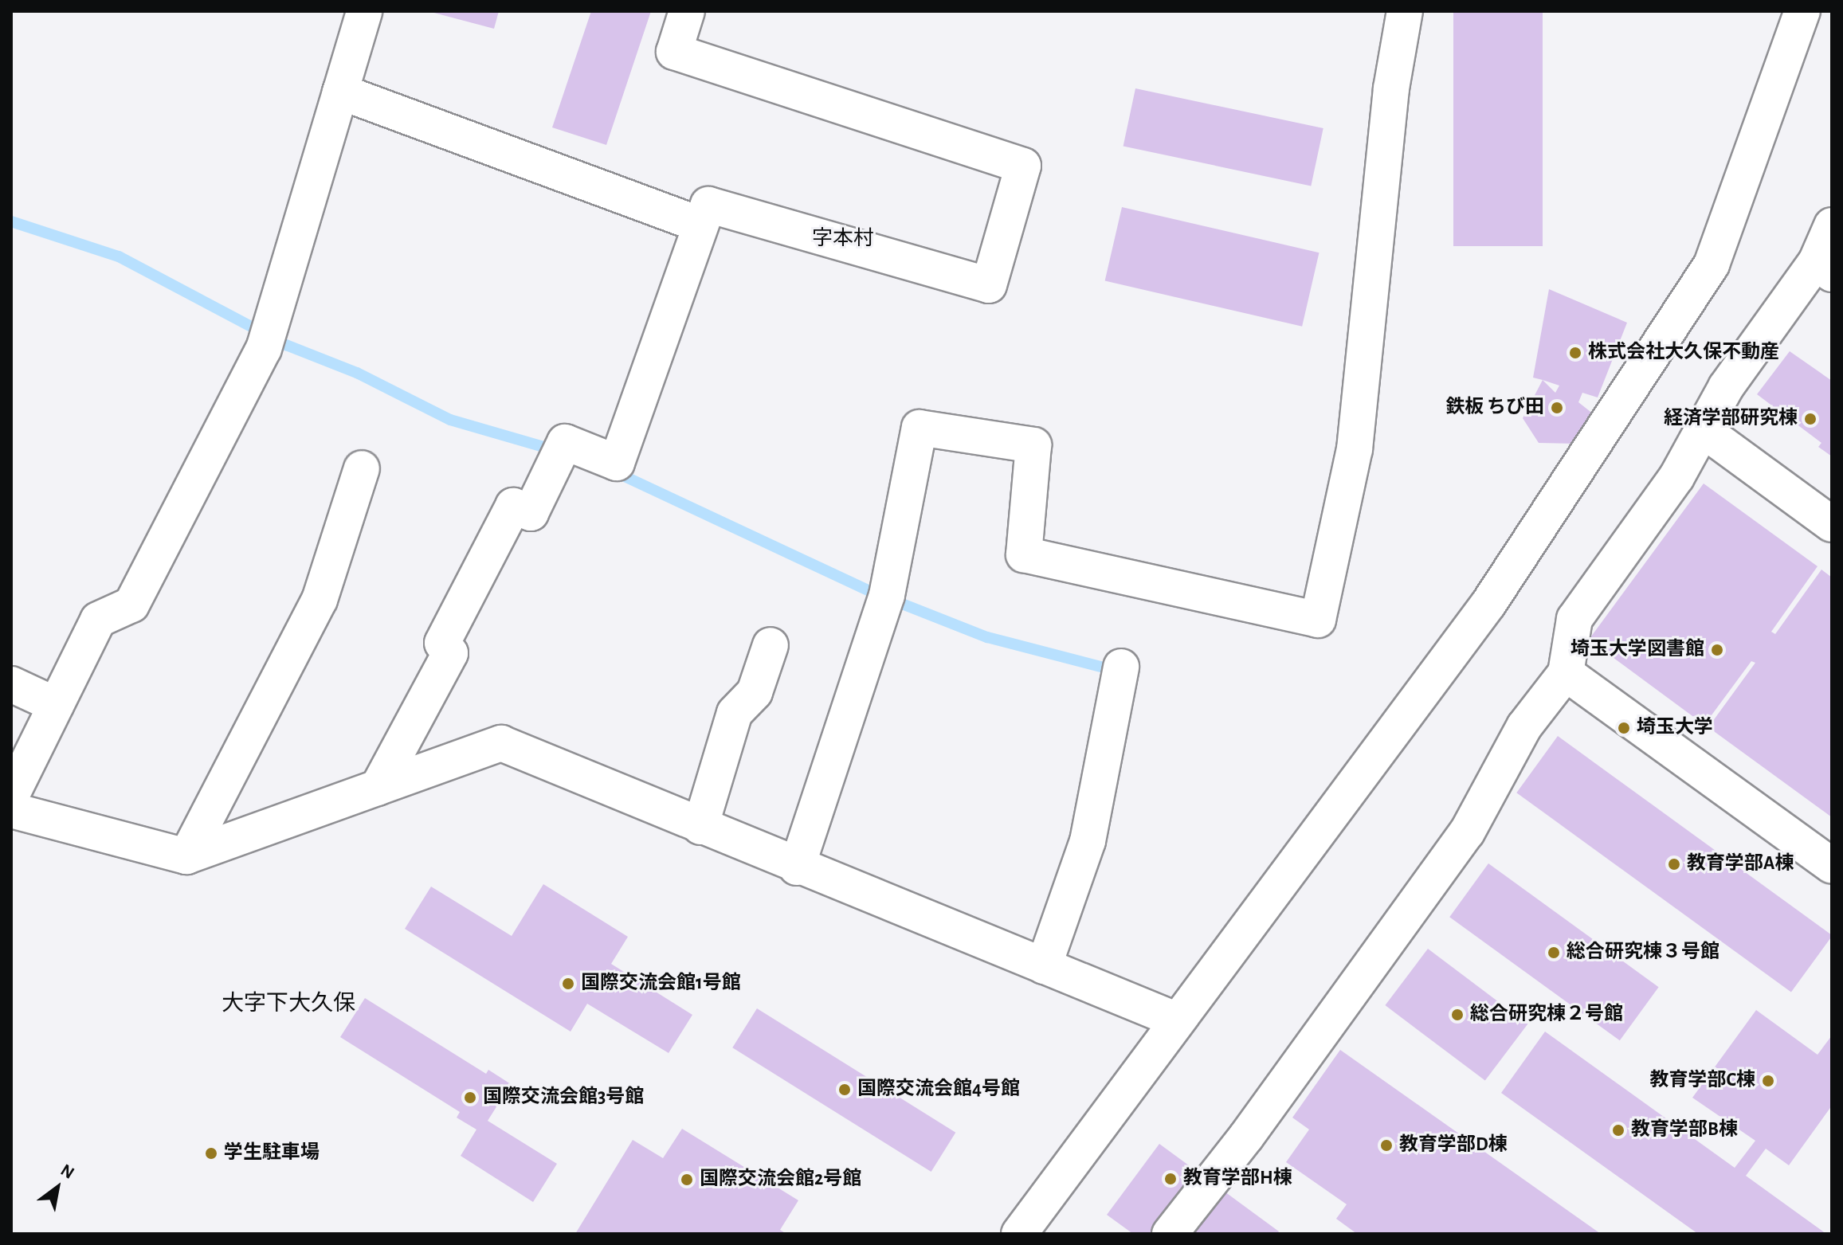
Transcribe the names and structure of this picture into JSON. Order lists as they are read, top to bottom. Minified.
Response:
{"districts":["字本村","大字下大久保"],"places":["株式会社大久保不動産","鉄板 ちび田","経済学部研究棟","埼玉大学図書館","埼玉大学","教育学部A棟","総合研究棟３号館","国際交流会館1号館","総合研究棟２号館","教育学部C棟","国際交流会館4号館","国際交流会館3号館","教育学部B棟","教育学部D棟","学生駐車場","教育学部H棟","国際交流会館2号館"],"north":"top right"}
